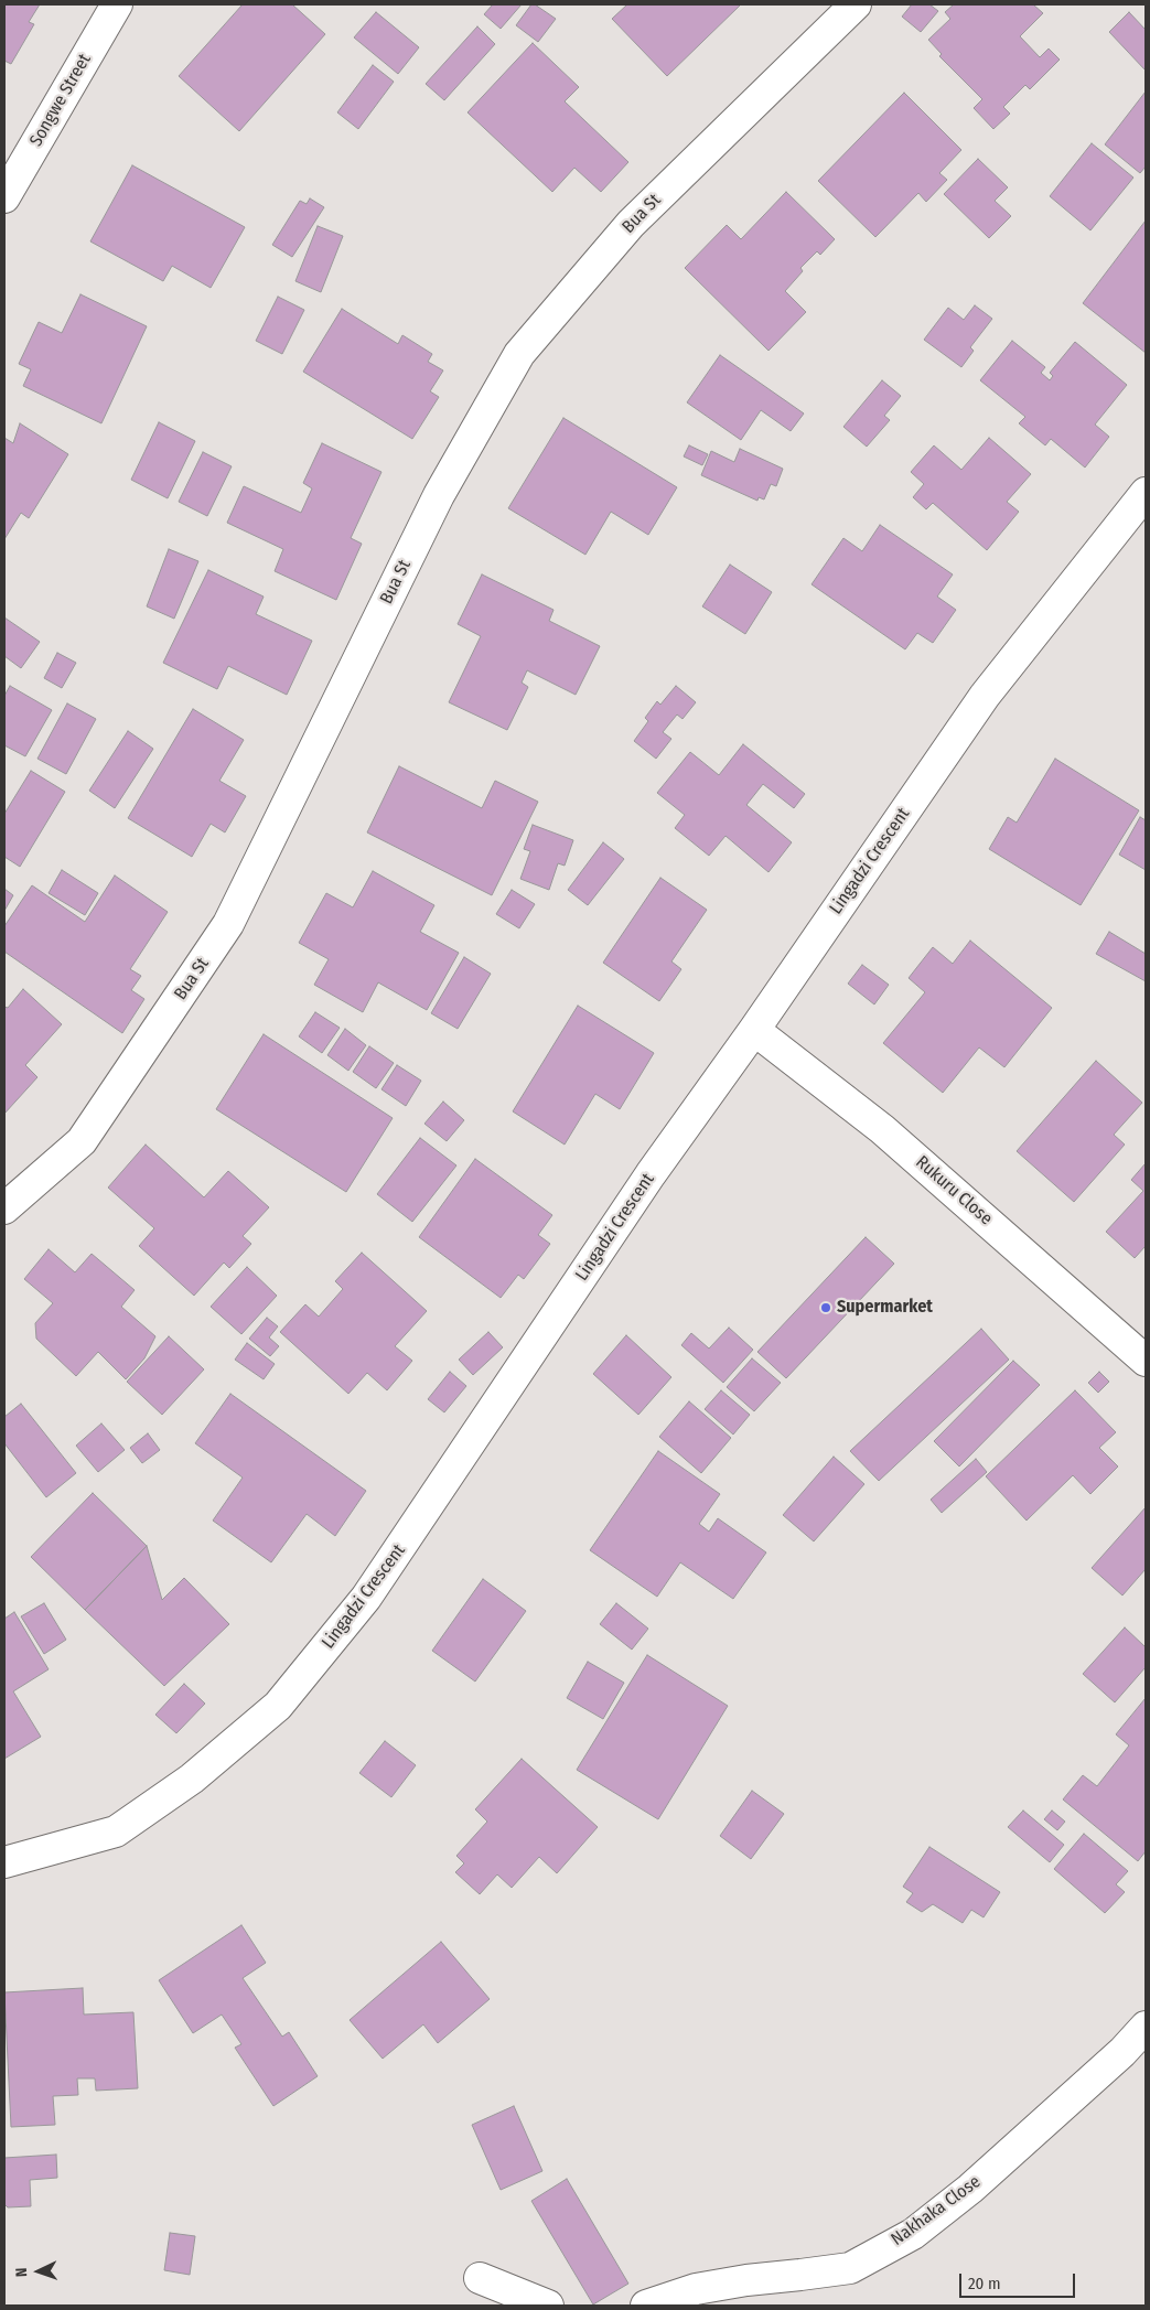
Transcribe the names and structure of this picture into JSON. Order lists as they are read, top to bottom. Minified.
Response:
{"streets":{"street":["Songwe Street","Bua St","Lingadzi Crescent","Rukuru Close","Nakhaka Close"]},"crossings":[["Lingadzi Crescent","Rukuru Close"]],"places":["Supermarket"],"scale_bar":"20 m","north":"left"}
